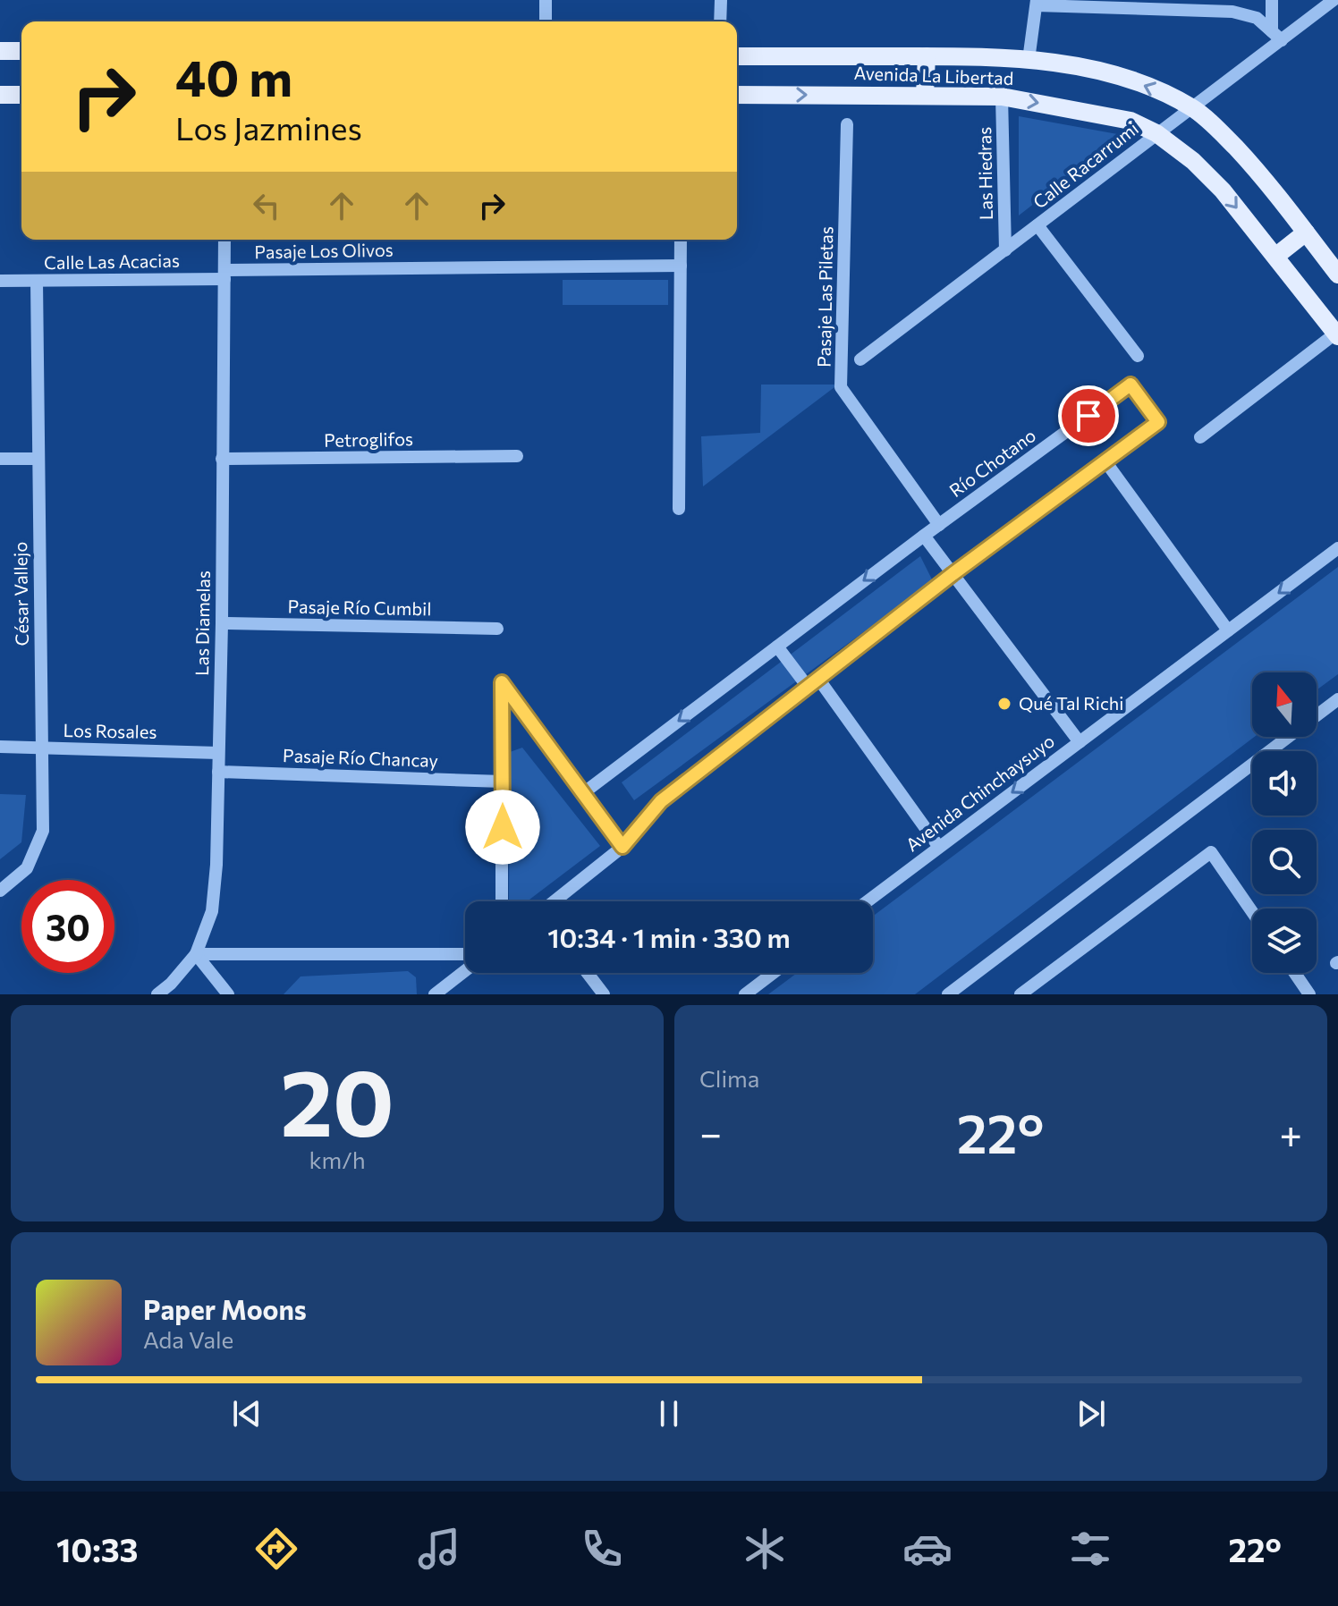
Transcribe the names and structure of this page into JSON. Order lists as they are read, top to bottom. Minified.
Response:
{"streets":{"main road":["Avenida La Libertad"],"street":["Calle Racarrumi","Las Hiedras","Pasaje Los Olivos","Calle Las Acacias","Pasaje Las Piletas","Petroglifos","Río Chotano","César Vallejo","Pasaje Río Cumbil","Las Diamelas","Los Rosales","Pasaje Río Chancay","Avenida Chinchaysuyo"]},"crossings":[["Avenida La Libertad","Calle Racarrumi"],["Avenida La Libertad","Las Hiedras"],["Calle Racarrumi","Las Hiedras"],["Pasaje Los Olivos","Calle Las Acacias"],["Pasaje Los Olivos","Las Diamelas"],["Calle Las Acacias","César Vallejo"],["Calle Las Acacias","Las Diamelas"],["Pasaje Las Piletas","Río Chotano"],["Petroglifos","Las Diamelas"],["César Vallejo","Los Rosales"],["Pasaje Río Cumbil","Las Diamelas"],["Las Diamelas","Los Rosales"],["Las Diamelas","Pasaje Río Chancay"]],"one_way":["Avenida Chinchaysuyo"],"places":["Qué Tal Richi"],"north":"top","page":{"turn":["40 m","Los Jazmines"],"limit":"30","trip":"10:34 · 1 min · 330 m","tile":[["20","km/h"],"Clima"],"heat":["−","22°","+"],"song":["Paper Moons","Ada Vale"],"tabs":["10:33","22°"]}}
